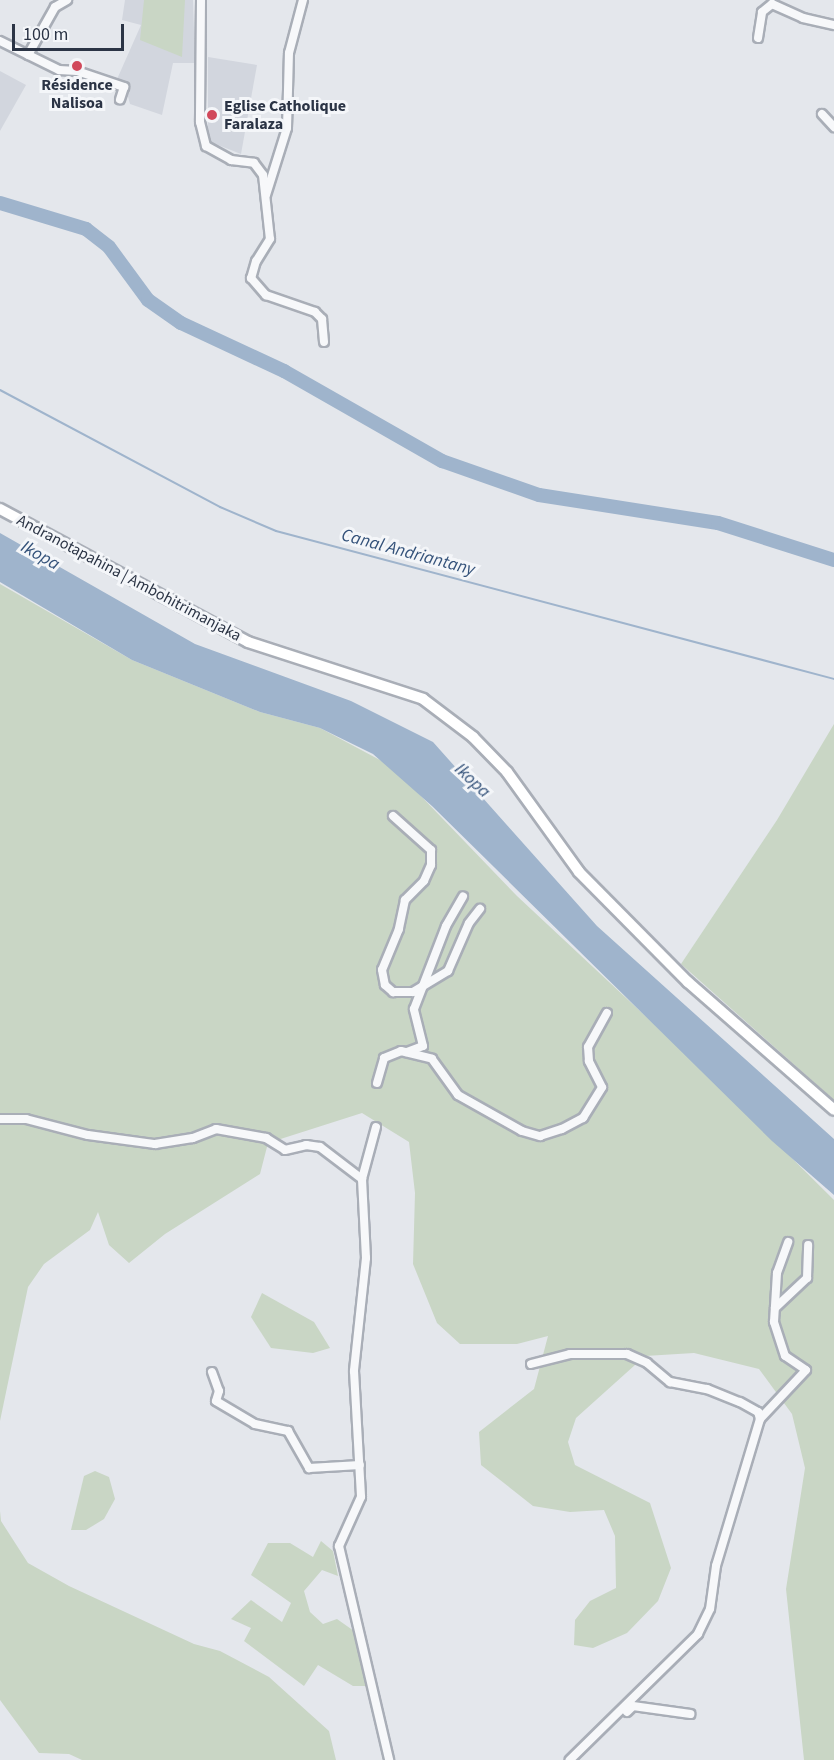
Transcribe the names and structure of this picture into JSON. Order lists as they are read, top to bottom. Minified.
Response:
{"streets":{"main road":["Andranotapahina | Ambohitrimanjaka"]},"water":["Canal Andriantany","Ikopa"],"places":["Résidence Nalisoa","Eglise Catholique Faralaza"],"scale_bar":"100 m"}
